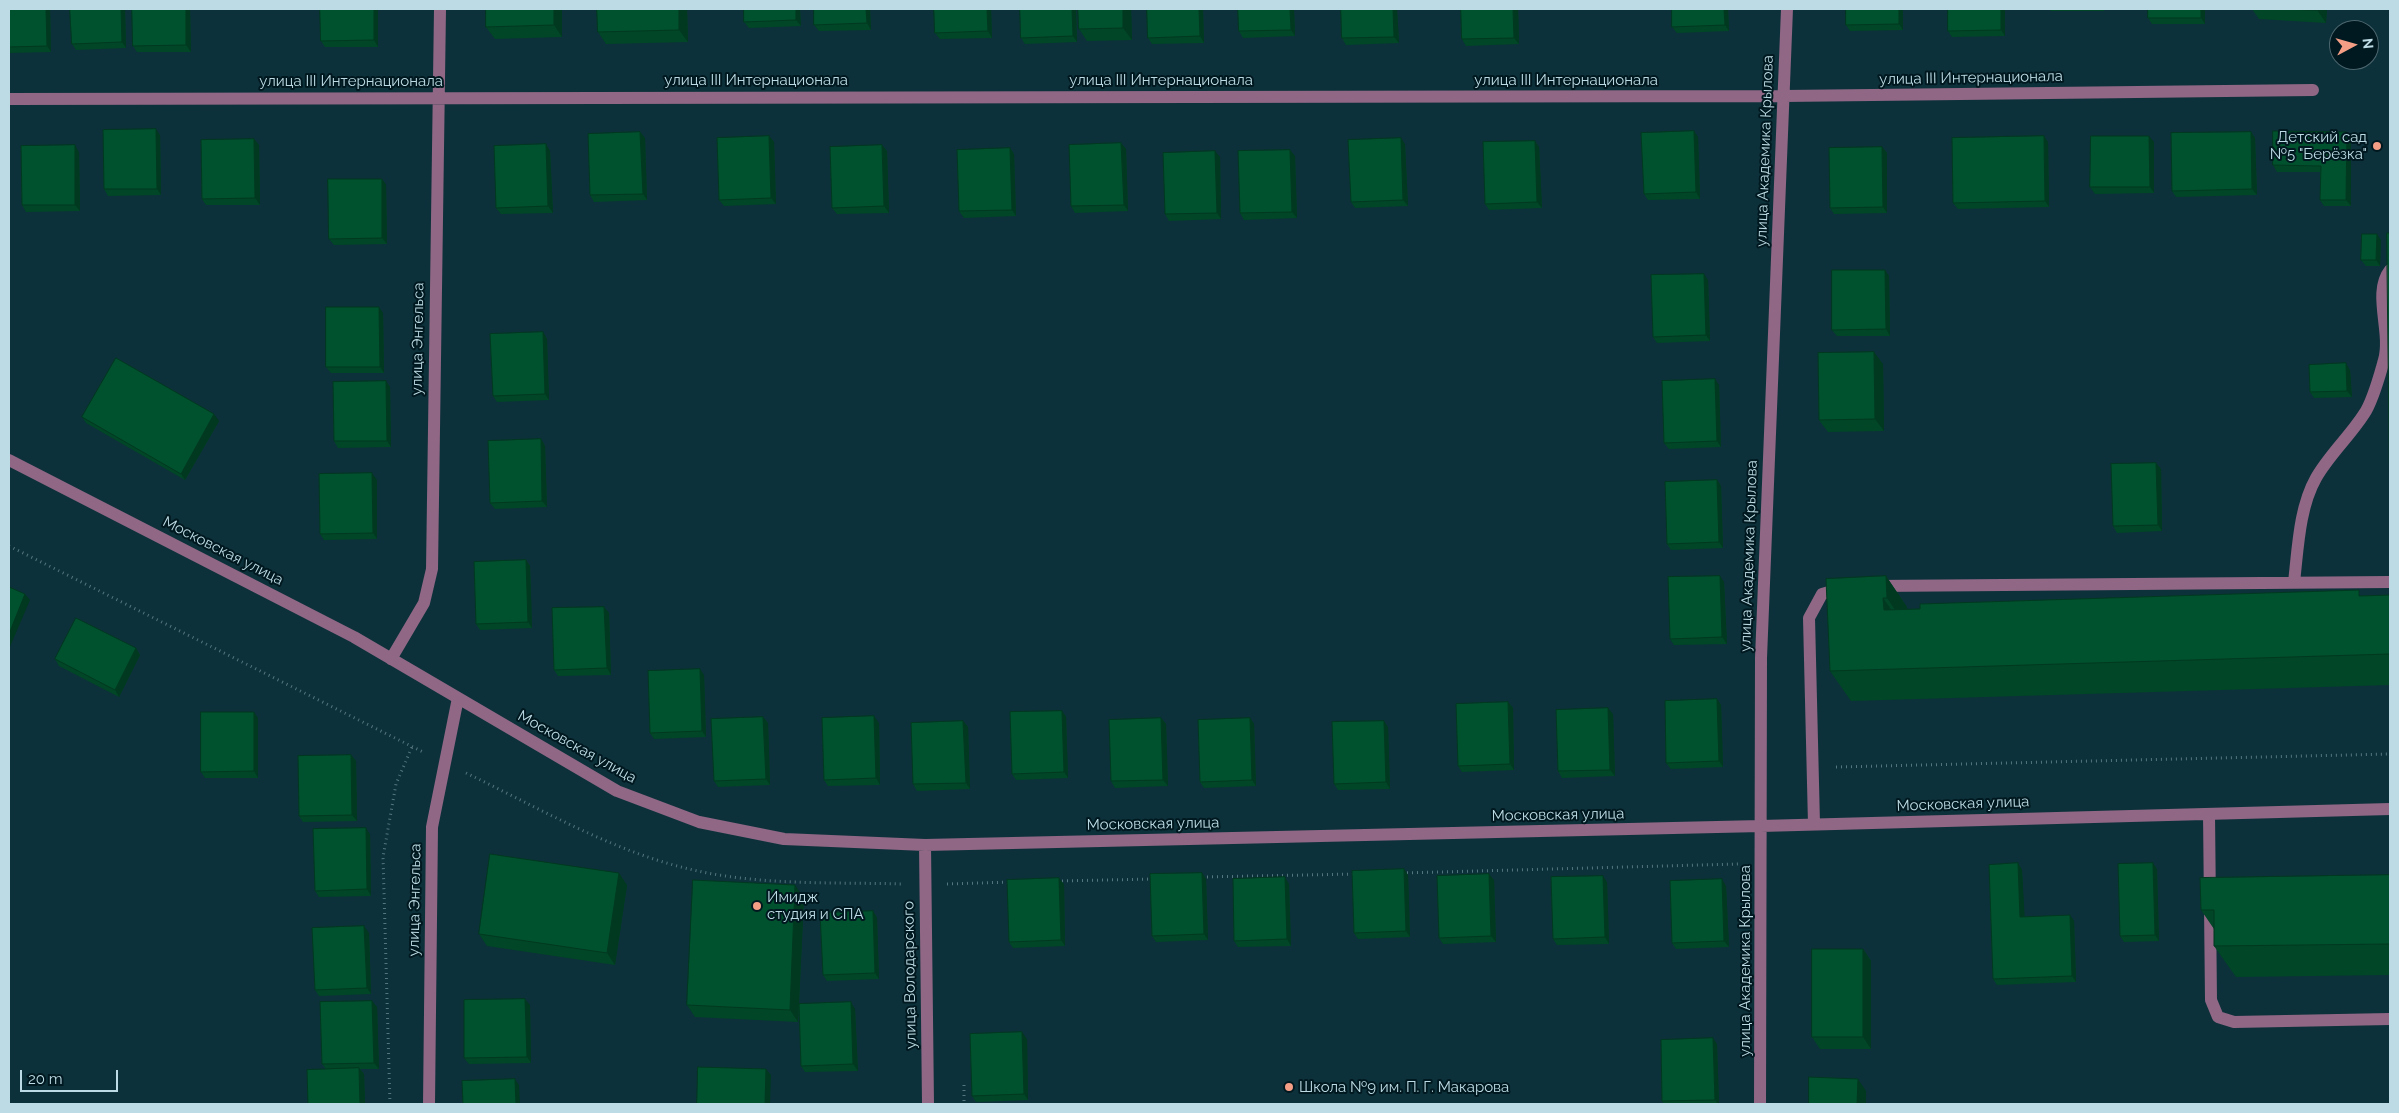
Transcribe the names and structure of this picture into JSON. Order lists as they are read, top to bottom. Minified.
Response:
{"streets":{"street":["улица III Интернационала","улица Академика Крылова","улица Энгельса","Московская улица","улица Володарского"]},"crossings":[["улица III Интернационала","улица Академика Крылова"],["улица III Интернационала","улица Энгельса"],["улица Академика Крылова","Московская улица"],["улица Энгельса","Московская улица"],["Московская улица","улица Володарского"]],"places":["Детский сад №5 \"Берёзка\"","Имидж студия и СПА","Школа №9 им. П. Г. Макарова"],"scale_bar":"20 m","north":"right"}
